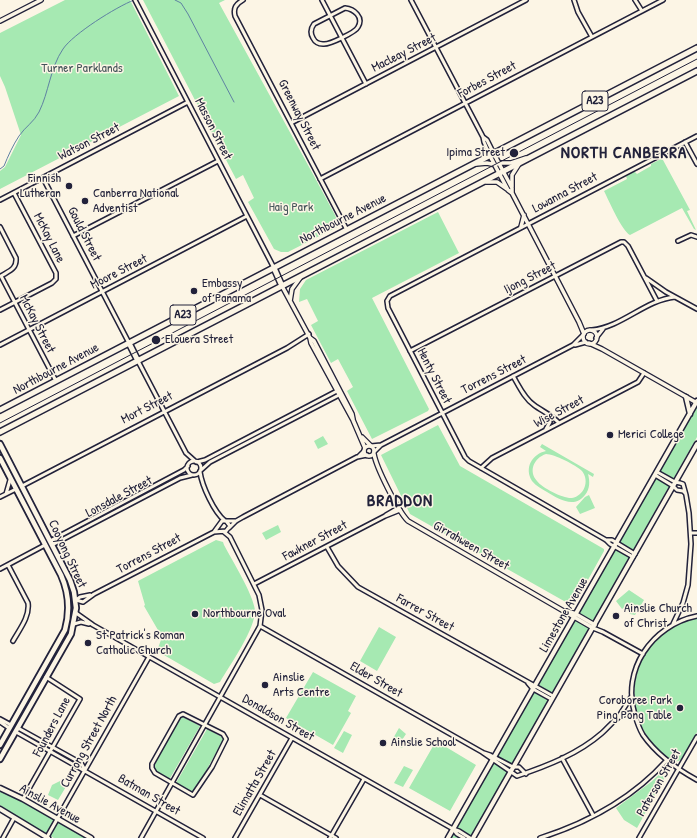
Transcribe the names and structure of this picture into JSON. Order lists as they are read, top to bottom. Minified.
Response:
{"streets":{"highway":["A23","Northbourne Avenue"],"main road":["Mort Street","Lonsdale Street","Cooyong Street","Limestone Avenue","Ainslie Avenue"],"street":["Macleay Street","Forbes Street","Greenway Street","Masson Street","Watson Street","Lowanna Street","Gould Street","McKay Lane","Moore Street","Ijong Street","McKay Street","Torrens Street","Henty Street","Wise Street","Fawkner Street","Girrahween Street","Farrer Street","Elder Street","Donaldson Street","Founders Lane","Currong Street North","Elimatta Street","Paterson Street","Batman Street"]},"crossings":[["Macleay Street","Greenway Street"],["Forbes Street","Greenway Street"],["Greenway Street","Northbourne Avenue"],["Masson Street","Watson Street"],["Masson Street","Northbourne Avenue"],["Masson Street","Moore Street"],["Watson Street","Gould Street"],["Watson Street","McKay Lane"],["Lowanna Street","Henty Street"],["Northbourne Avenue","Gould Street"],["Northbourne Avenue","McKay Street"],["Gould Street","Moore Street"],["McKay Lane","McKay Street"],["Moore Street","McKay Street"],["Ijong Street","Henty Street"],["Torrens Street","Henty Street"],["Torrens Street","Girrahween Street"],["Torrens Street","Cooyong Street"],["Henty Street","Wise Street"],["Henty Street","Limestone Avenue"],["Mort Street","Cooyong Street"],["Lonsdale Street","Cooyong Street"],["Fawkner Street","Girrahween Street"],["Fawkner Street","Farrer Street"],["Girrahween Street","Limestone Avenue"],["Cooyong Street","Donaldson Street"],["Cooyong Street","Founders Lane"],["Farrer Street","Limestone Avenue"],["Limestone Avenue","Elder Street"],["Limestone Avenue","Donaldson Street"],["Donaldson Street","Currong Street North"],["Donaldson Street","Elimatta Street"],["Founders Lane","Batman Street"],["Founders Lane","Ainslie Avenue"],["Currong Street North","Batman Street"],["Currong Street North","Ainslie Avenue"]],"districts":["NORTH CANBERRA","BRADDON"],"parks":["Turner Parklands","Haig Park"],"places":["Ipima Street","Finnish Lutheran","Canberra National Adventist","Embassy of Panama","Elouera Street","Merici College","Northbourne Oval","Ainslie Church of Christ","St Patrick's Roman Catholic Church","Ainslie Arts Centre","Coroboree Park Ping Pong Table","Ainslie School"]}
